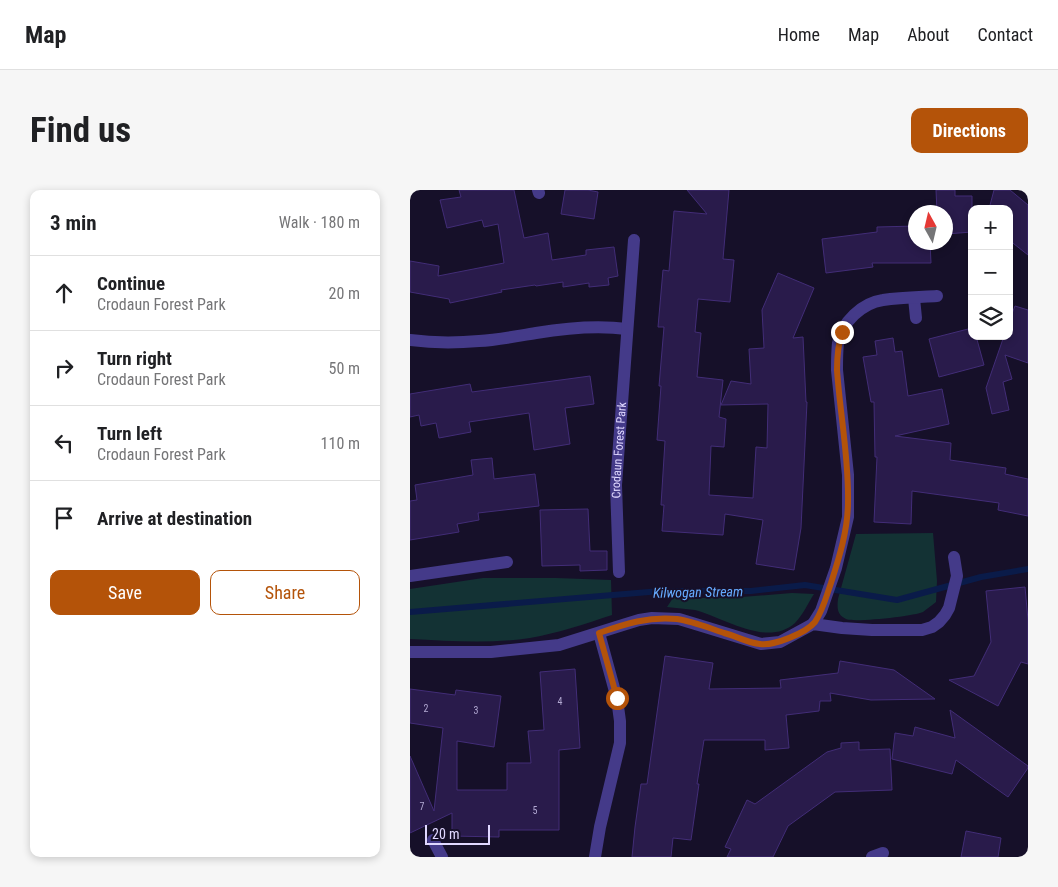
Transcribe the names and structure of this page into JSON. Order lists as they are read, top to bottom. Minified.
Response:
{"streets":{"street":["Crodaun Forest Park"]},"water":["Kilwogan Stream"],"house_numbers":["4","2","3","7","5"],"scale_bar":"20 m","north":"top","page":{"header":"Map","nav":["Home","Map","About","Contact"],"buttons":["Directions",["Save","Share"]],"title":"Find us","heading":["3 min","Walk · 180 m"],"map_buttons":["+","−"],"list":[["Continue","Crodaun Forest Park","20 m"],["Turn right","Crodaun Forest Park","50 m"],["Turn left","Crodaun Forest Park","110 m"],"Arrive at destination"],"scale":"20 m"}}
